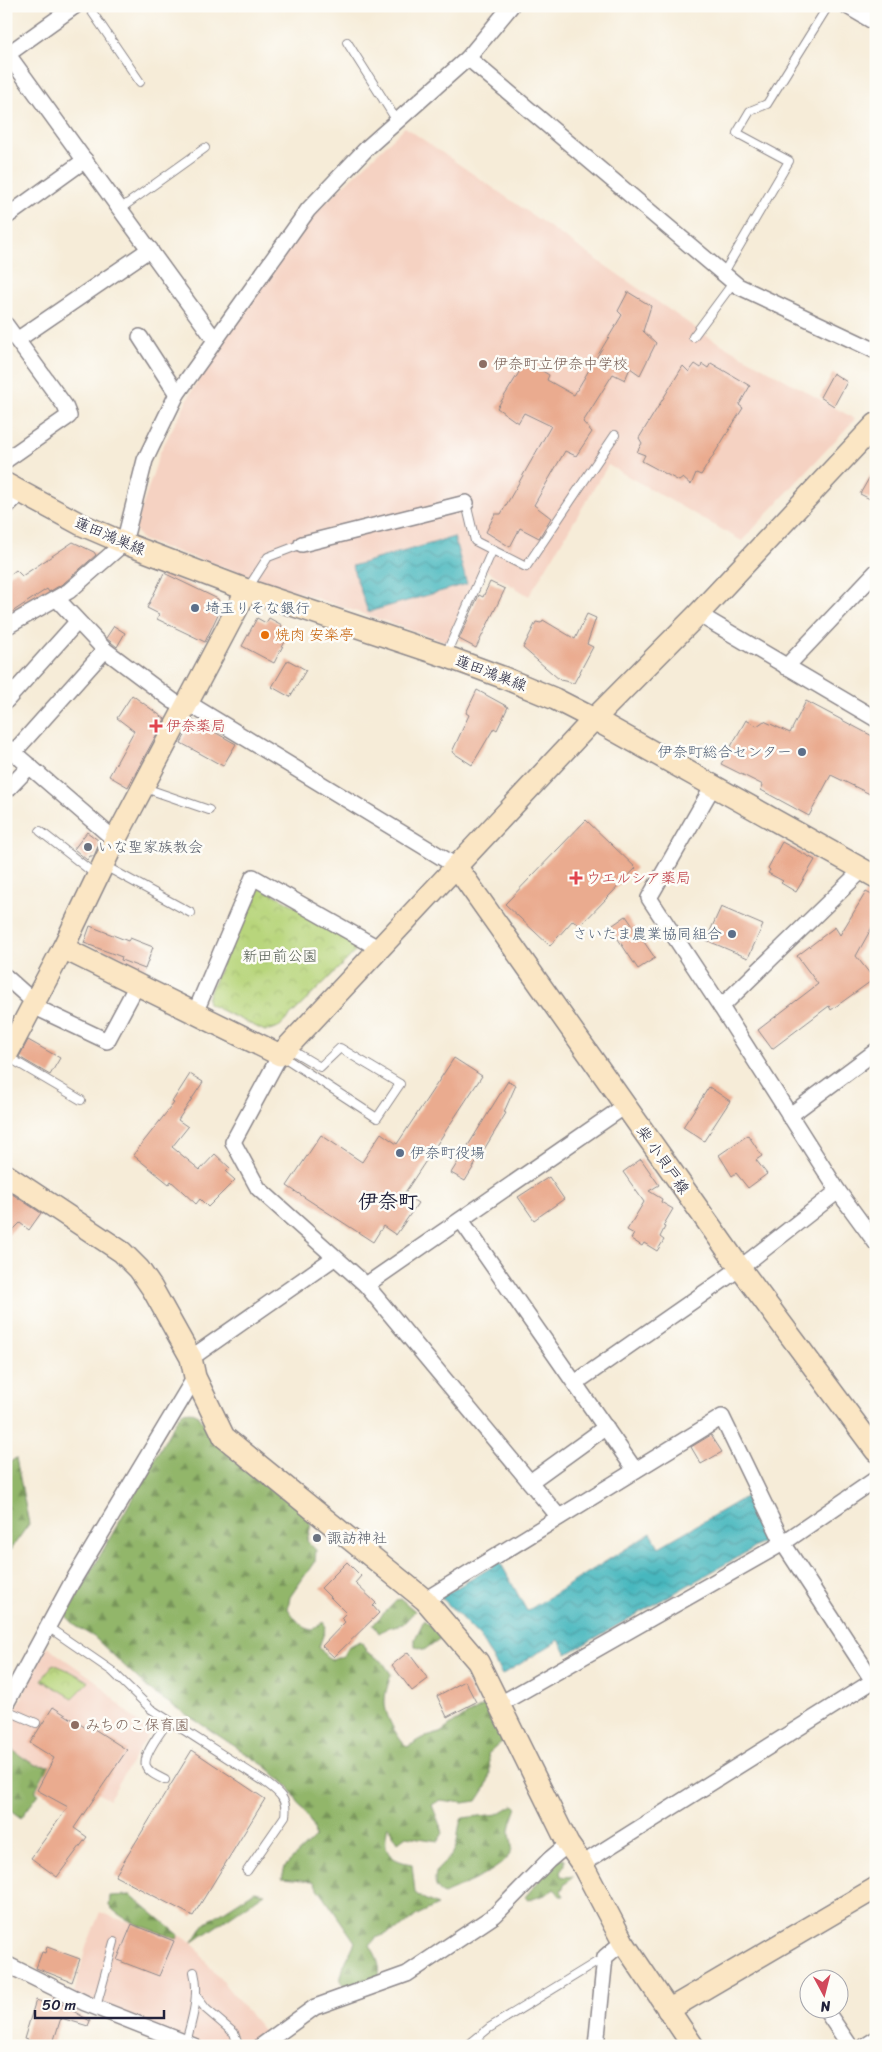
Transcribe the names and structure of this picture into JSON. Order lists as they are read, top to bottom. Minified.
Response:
{"streets":{"street":["蓮田鴻巣線","柴 小貝戸線"]},"districts":["伊奈町"],"parks":["新田前公園"],"places":{"other":["伊奈町立伊奈中学校","埼玉りそな銀行","焼肉 安楽亭","伊奈町総合センター","いな聖家族教会","さいたま農業協同組合","伊奈町役場","諏訪神社","みちのこ保育園"],"health":["伊奈薬局","ウエルシア薬局"]},"scale_bar":"50 m","north":"bottom"}
